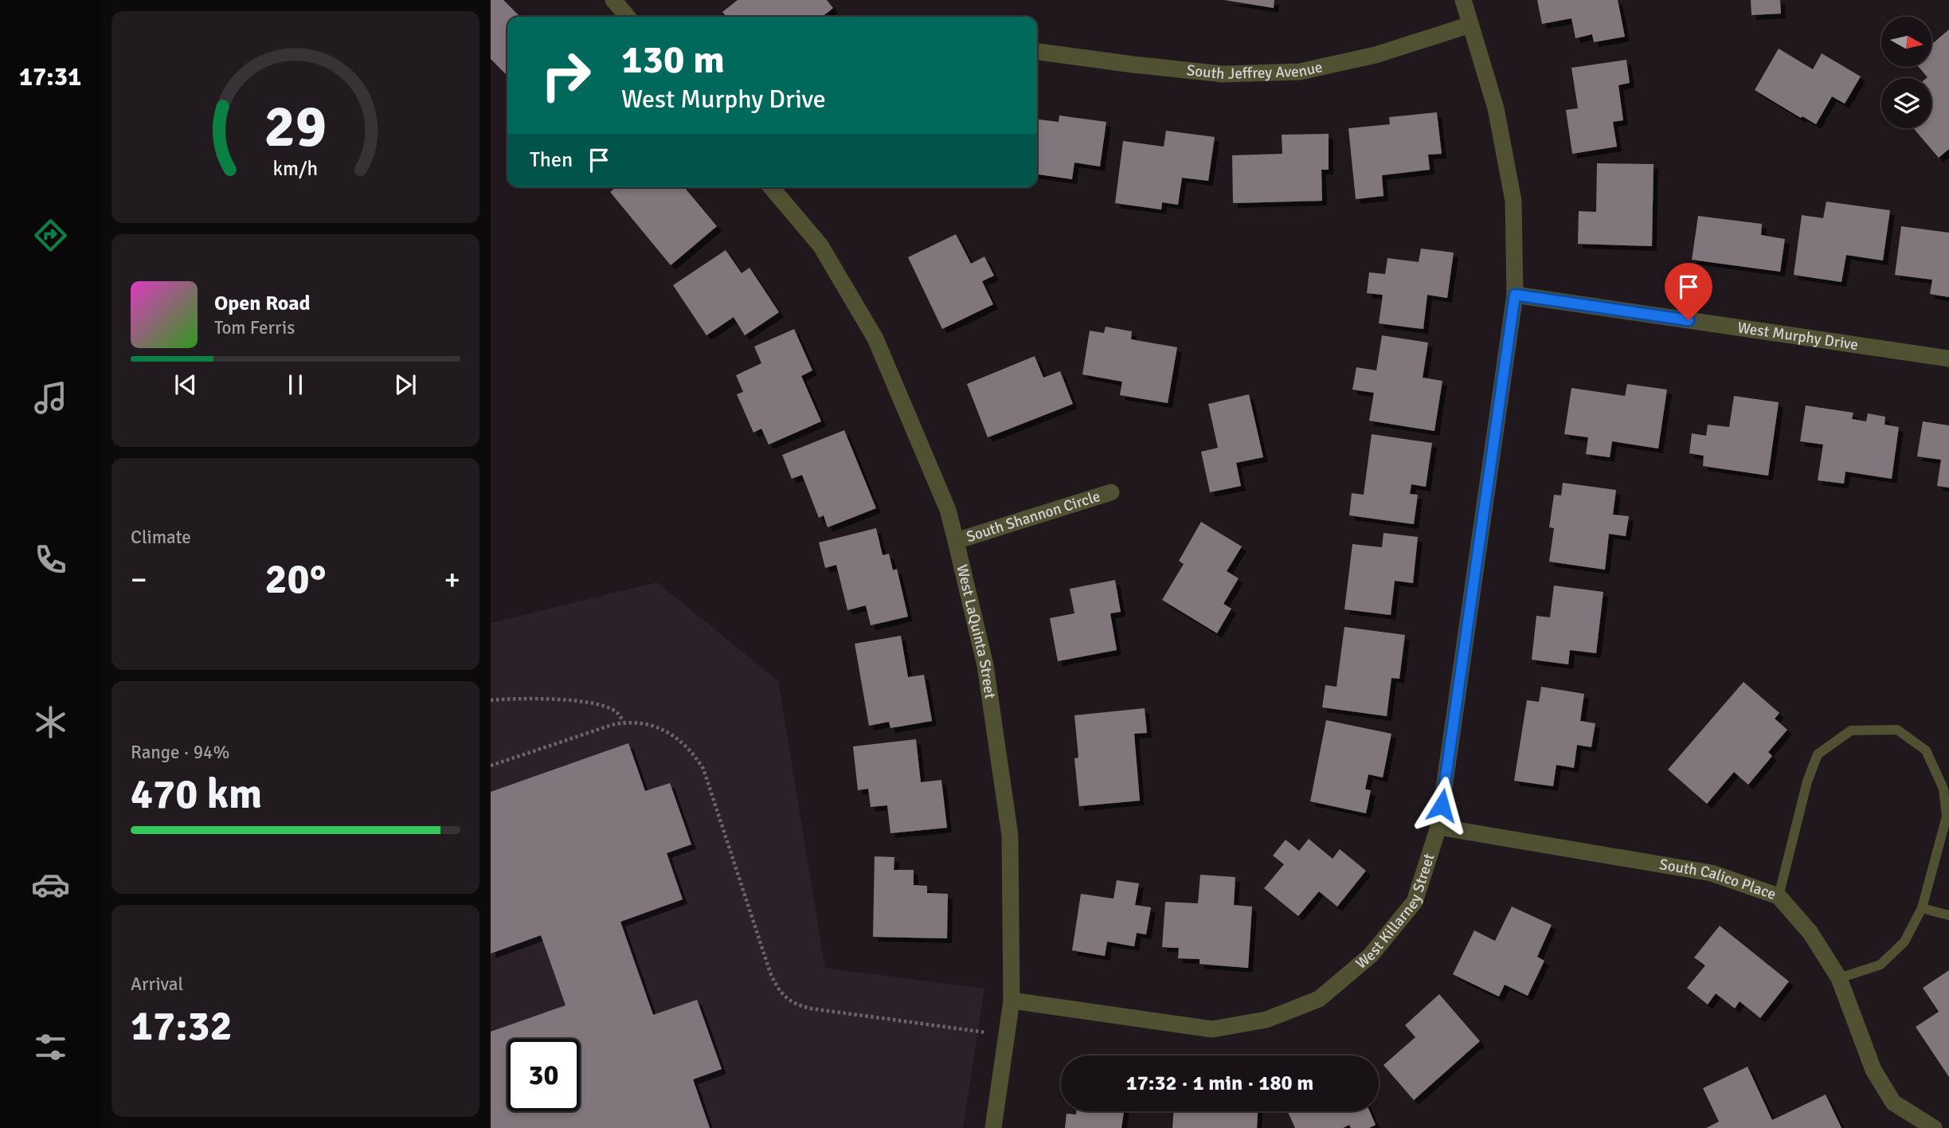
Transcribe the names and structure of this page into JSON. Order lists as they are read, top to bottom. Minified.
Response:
{"streets":{"street":["South Jeffrey Avenue","West Murphy Drive","South Shannon Circle","West LaQuinta Street","South Calico Place","West Killarney Street"]},"crossings":[["South Jeffrey Avenue","West Killarney Street"],["West Murphy Drive","West Killarney Street"],["South Shannon Circle","West LaQuinta Street"],["West LaQuinta Street","West Killarney Street"],["South Calico Place","West Killarney Street"]],"north":"right","page":{"tabs":"17:31","turn":["130 m","West Murphy Drive"],"then":"Then","song":["Open Road","Tom Ferris"],"tile":["Climate",["Range · 94%","470 km"],["Arrival","17:32"]],"heat":["−","20°","+"],"limit":"30","trip":"17:32 · 1 min · 180 m","gauge":["29","km/h"]}}
